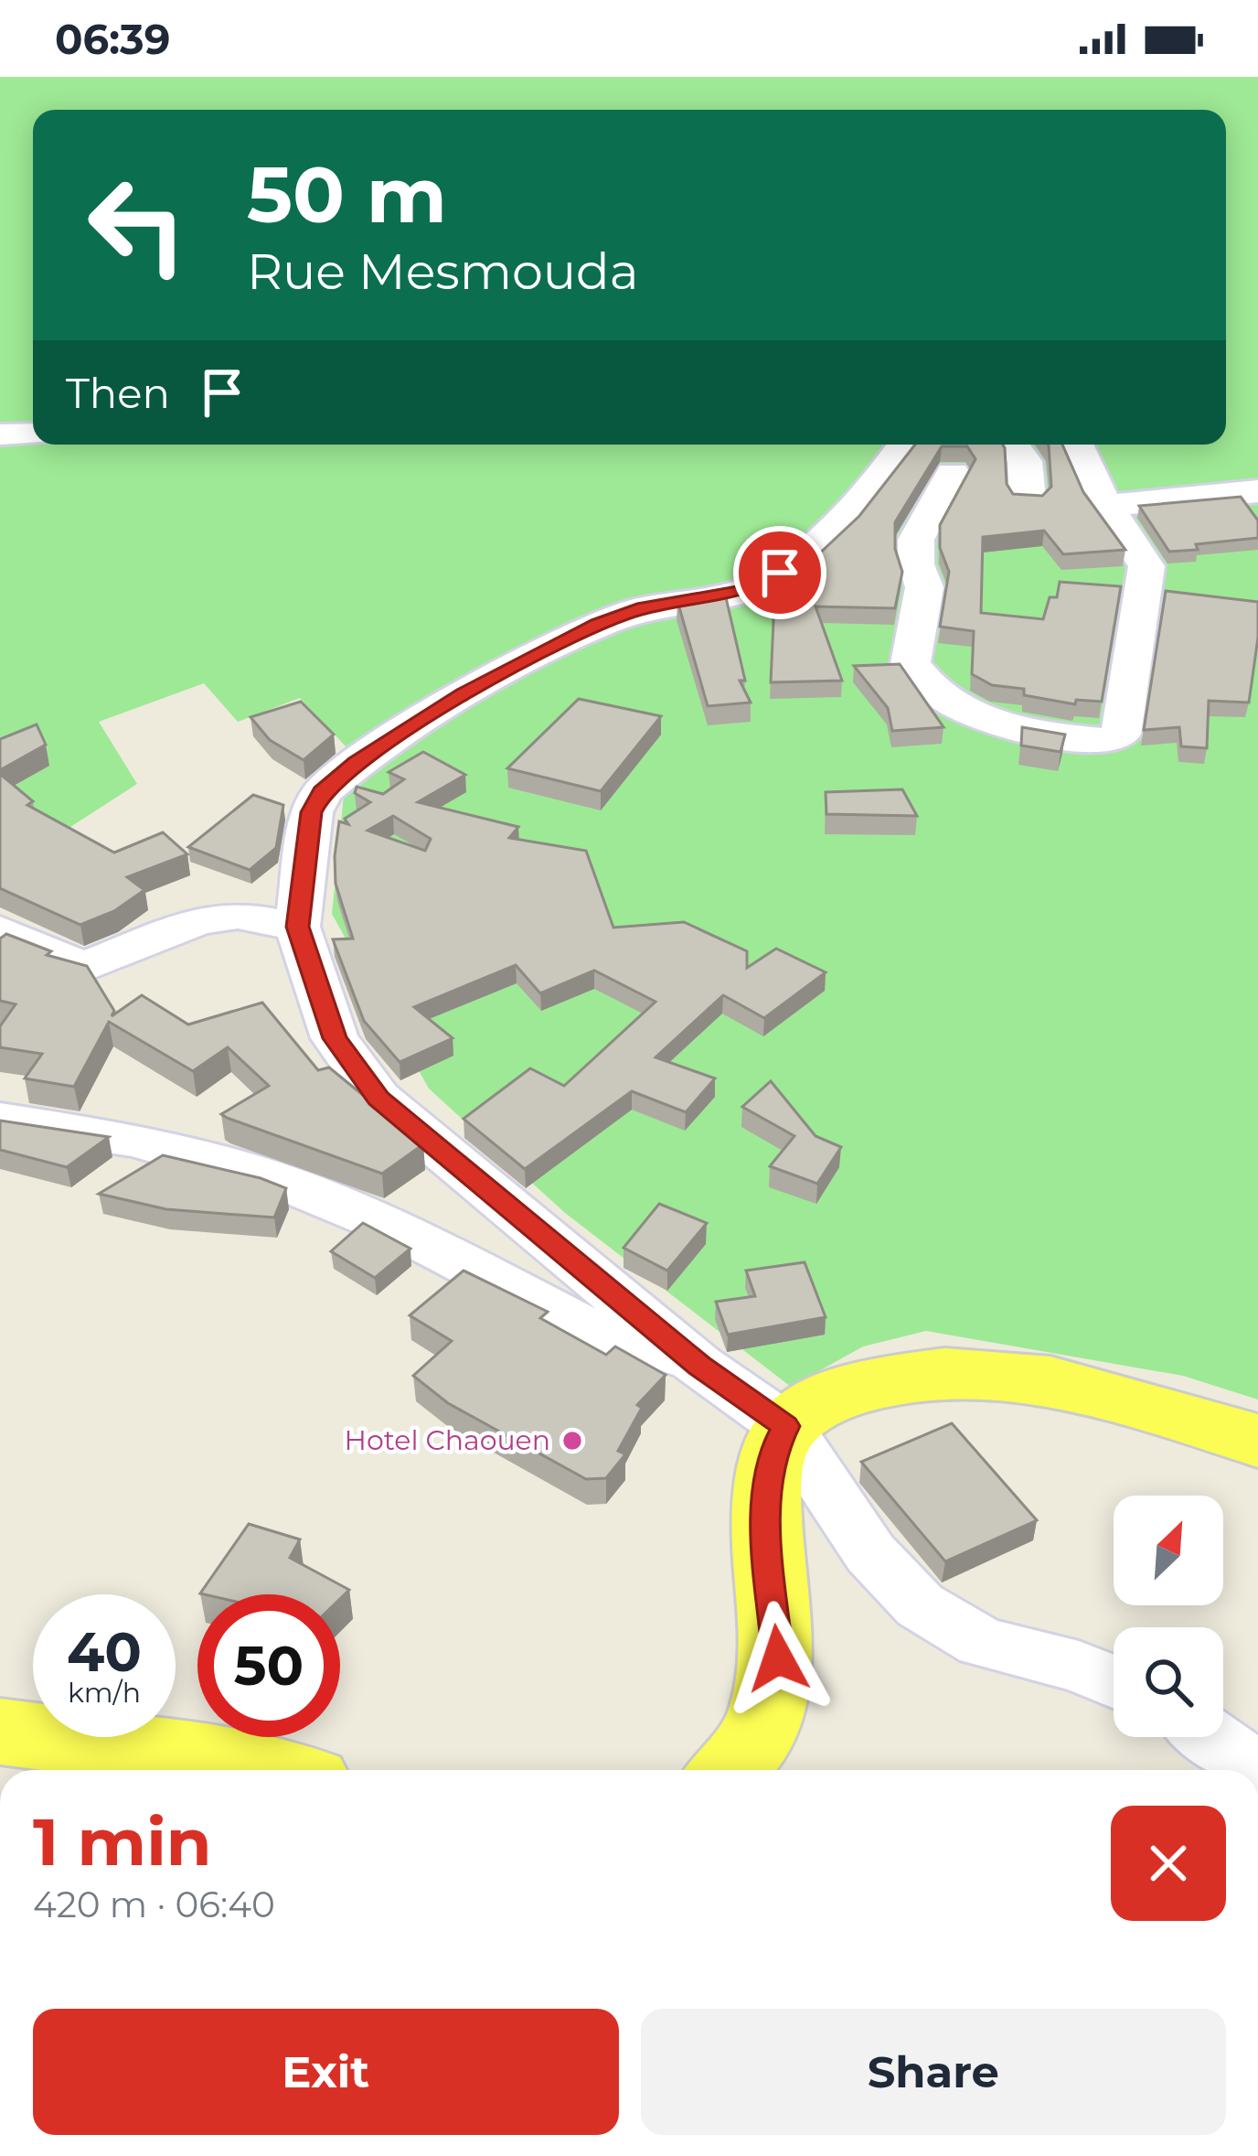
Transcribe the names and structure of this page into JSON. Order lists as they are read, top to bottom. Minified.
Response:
{"places":["Hotel Chaouen"],"north":"top right","page":{"status":"06:39","turn":["50 m","Rue Mesmouda"],"then":"Then","speed":"40 km/h","limit":"50","heading":["1 min","420 m · 06:40"],"buttons":["Exit","Share"]}}
